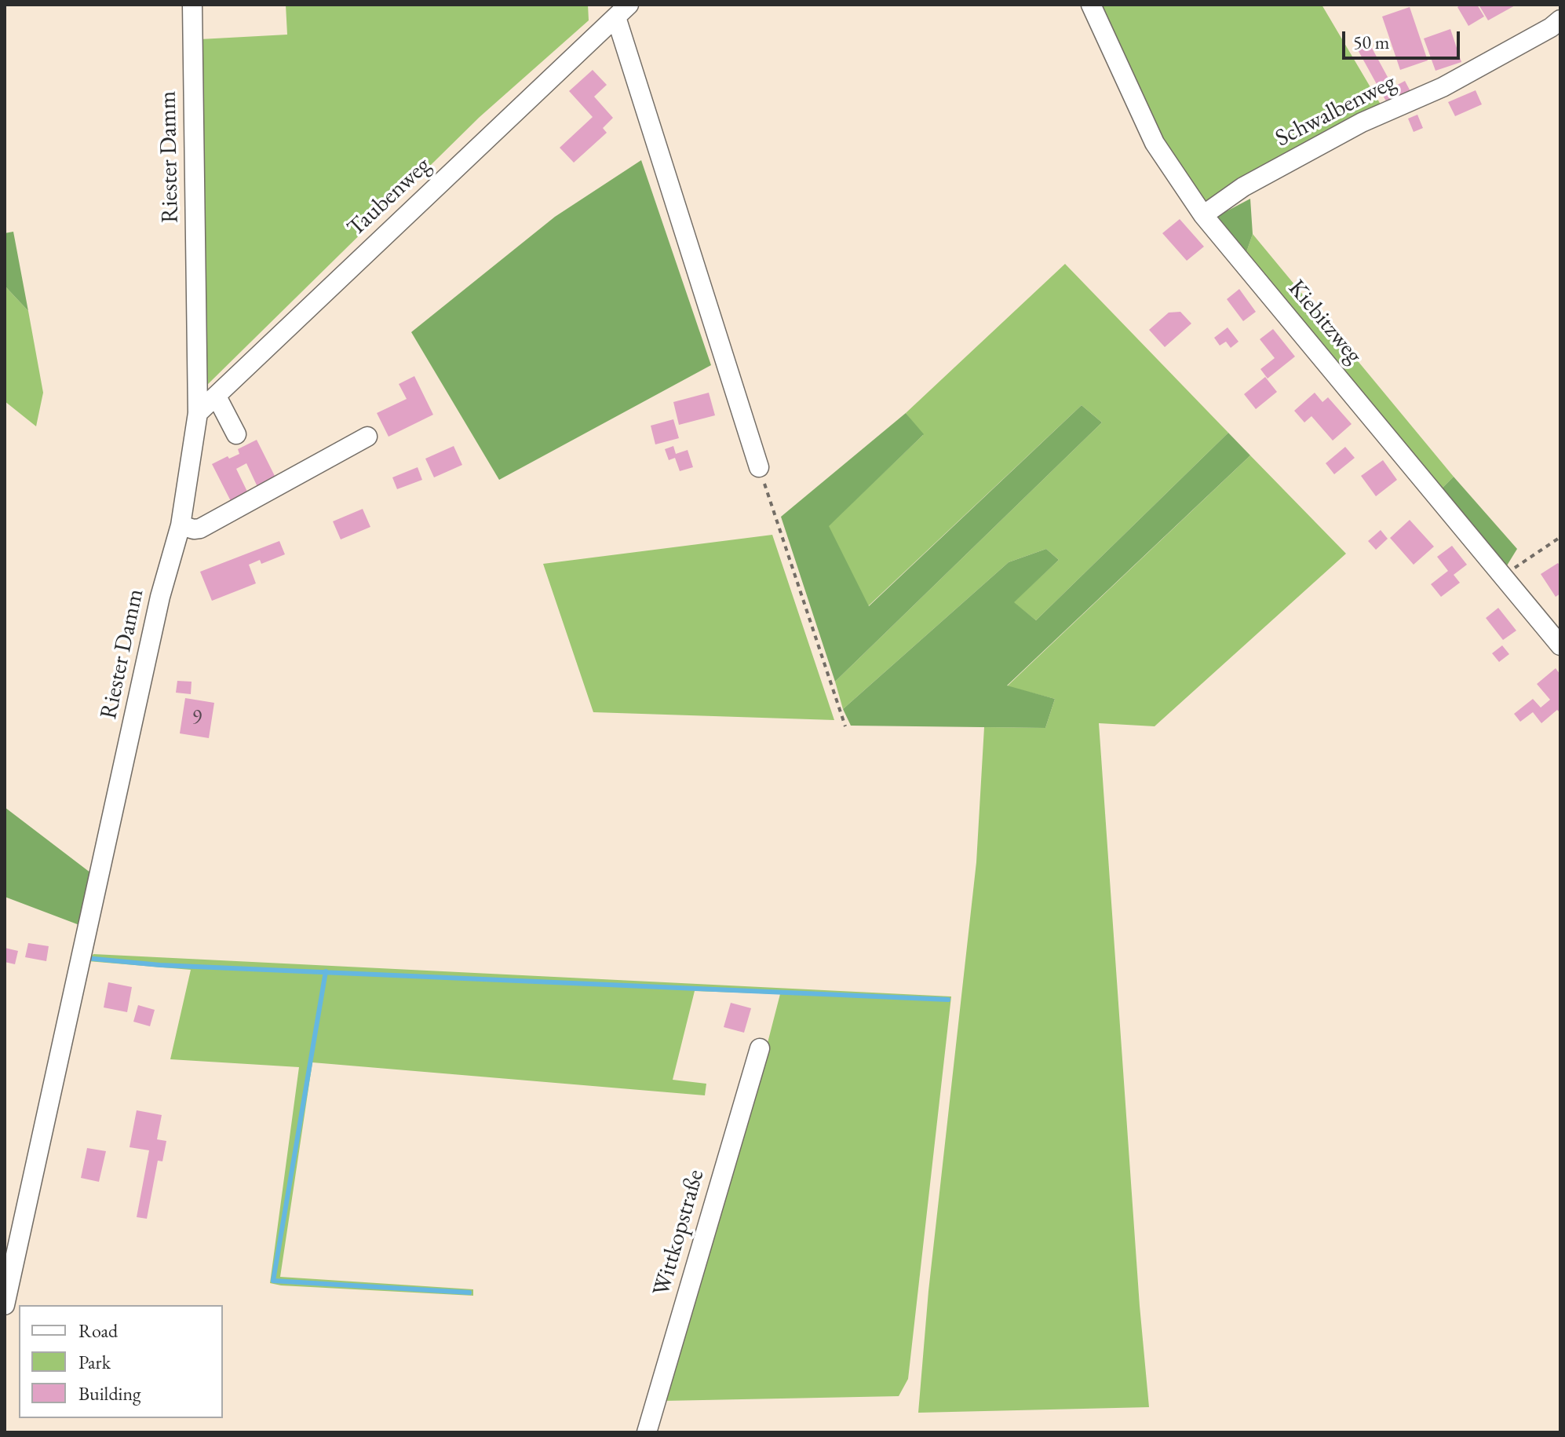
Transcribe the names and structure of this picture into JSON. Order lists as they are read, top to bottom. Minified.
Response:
{"streets":{"street":["Schwalbenweg","Riester Damm","Taubenweg","Kiebitzweg","Wittkopstraße"]},"crossings":[["Schwalbenweg","Kiebitzweg"],["Riester Damm","Taubenweg"]],"house_numbers":["9"],"legend":["Road","Park","Building"],"scale_bar":"50 m"}
